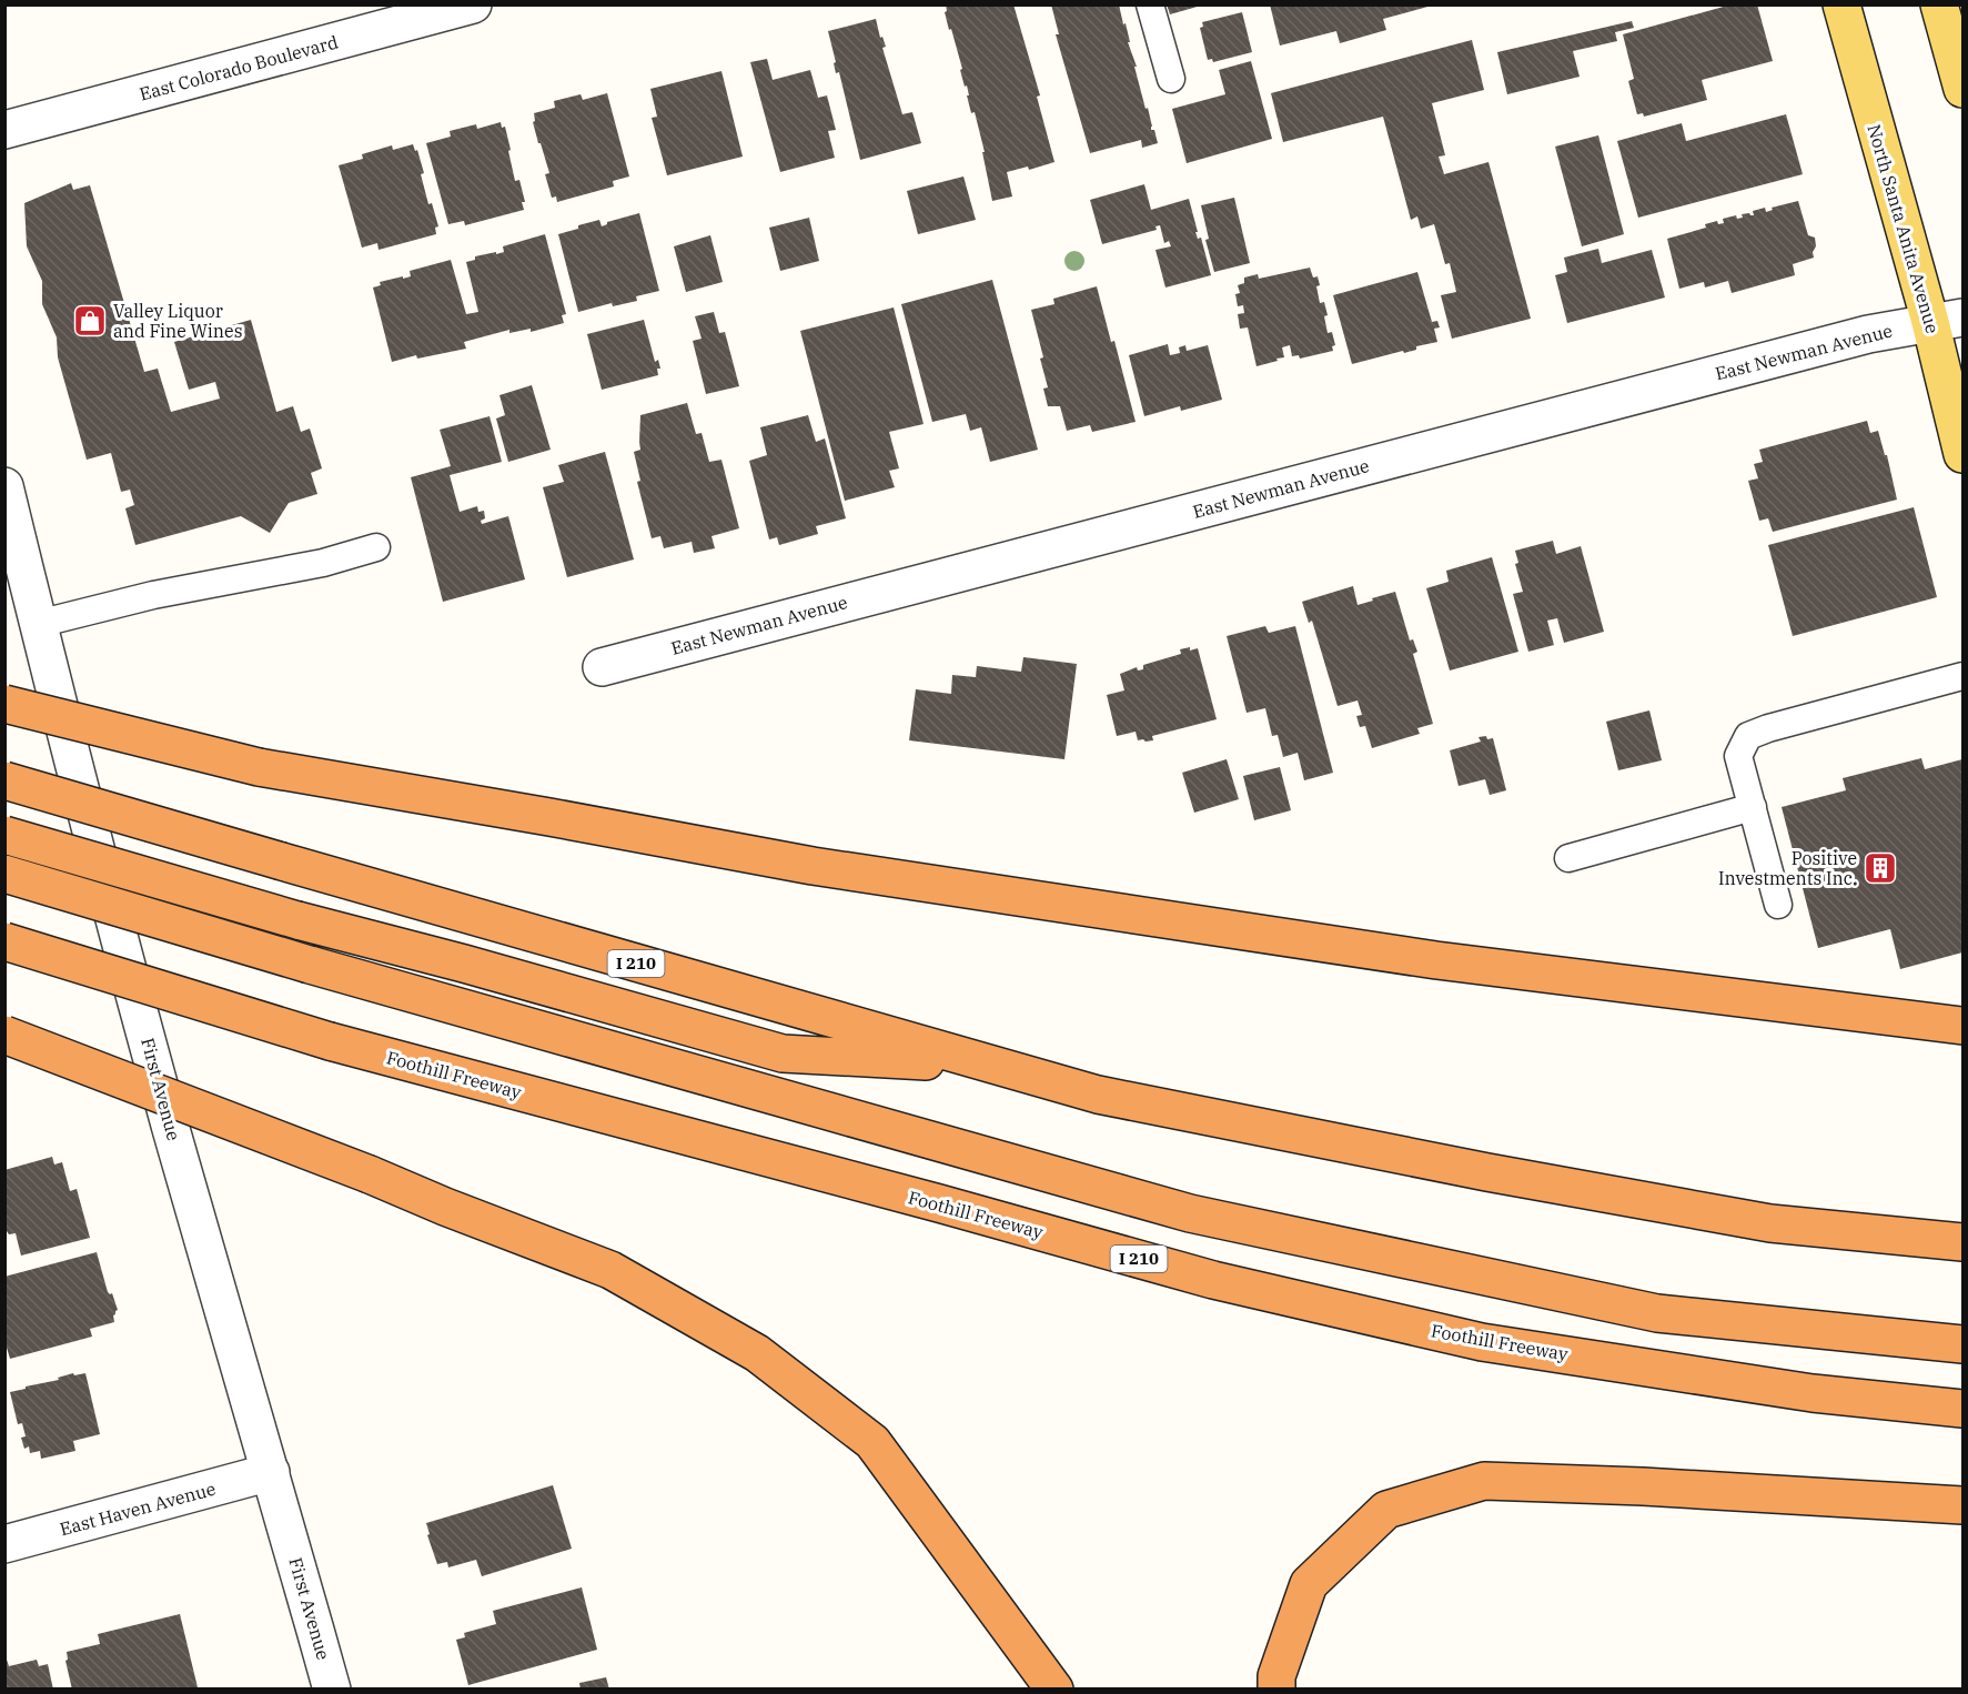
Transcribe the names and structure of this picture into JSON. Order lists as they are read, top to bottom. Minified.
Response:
{"streets":{"highway":["I 210","Foothill Freeway"],"main road":["North Santa Anita Avenue"],"street":["East Colorado Boulevard","East Newman Avenue","First Avenue","East Haven Avenue"]},"crossings":[["North Santa Anita Avenue","East Newman Avenue"],["First Avenue","East Haven Avenue"]],"places":{"shop":["Valley Liquor and Fine Wines"],"building":["Positive Investments Inc."]}}
